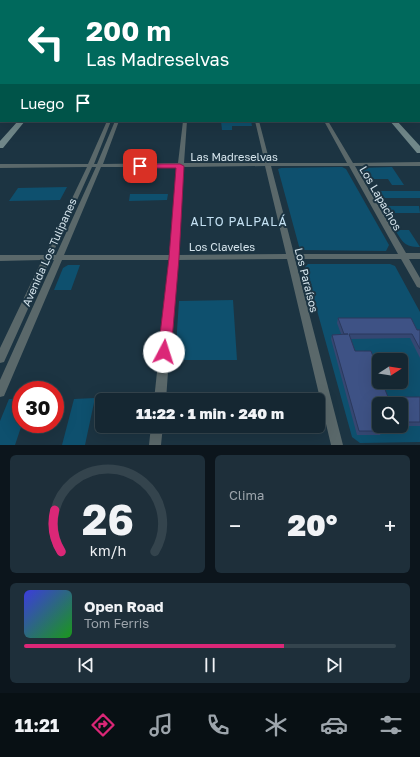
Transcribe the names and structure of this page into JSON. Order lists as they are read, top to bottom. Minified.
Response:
{"streets":{"street":["Las Madreselvas","Los Lapachos","Los Claveles","Avenida Los Tulipanes","Los Paraísos"]},"crossings":[["Las Madreselvas","Los Lapachos"],["Las Madreselvas","Avenida Los Tulipanes"],["Las Madreselvas","Los Paraísos"],["Los Lapachos","Los Claveles"],["Los Claveles","Avenida Los Tulipanes"],["Los Claveles","Los Paraísos"]],"districts":["ALTO PALPALÁ"],"north":"right","page":{"turn":["200 m","Las Madreselvas"],"then":"Luego","limit":"30","trip":"11:22 · 1 min · 240 m","tile":"Clima","heat":["−","20°","+"],"song":["Open Road","Tom Ferris"],"tabs":"11:21","gauge":["26","km/h"]}}
